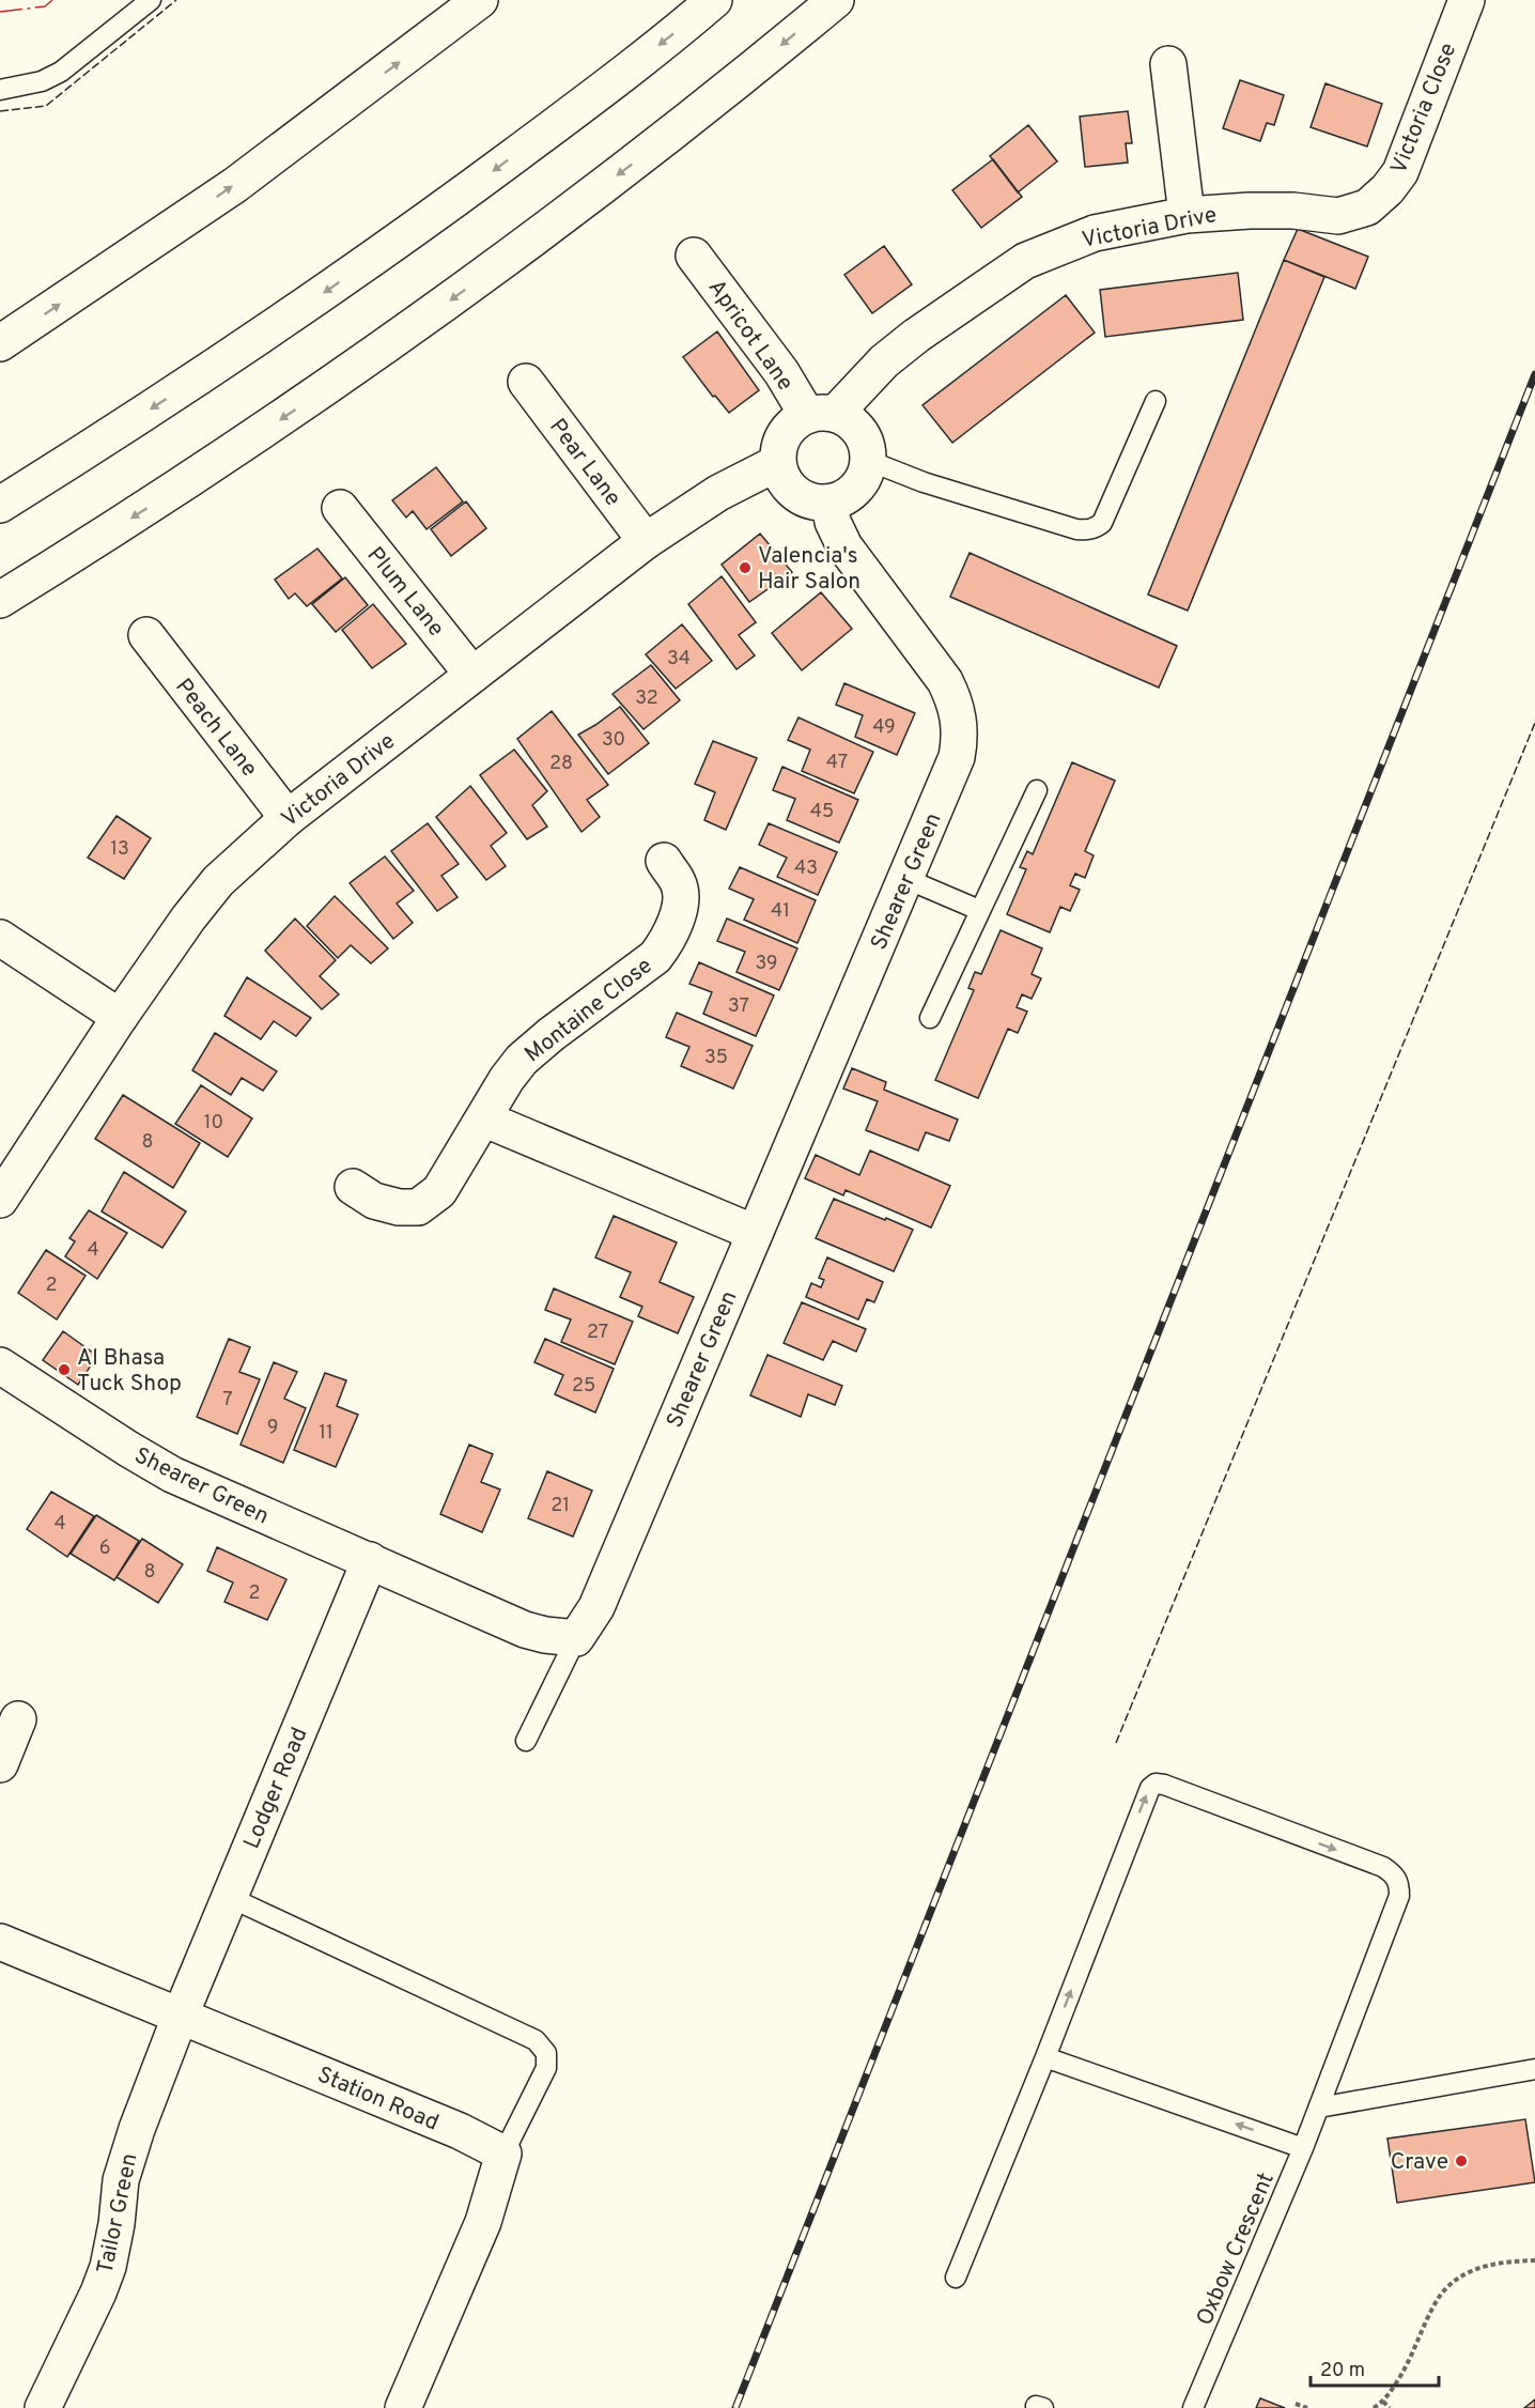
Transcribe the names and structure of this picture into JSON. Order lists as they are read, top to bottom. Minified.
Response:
{"streets":{"main road":["Victoria Close","Victoria Drive","Apricot Lane","Pear Lane","Plum Lane","Peach Lane","Shearer Green","Montaine Close","Lodger Road","Station Road","Tailor Green"],"lane":["Oxbow Crescent"]},"crossings":[["Victoria Close","Victoria Drive"],["Victoria Drive","Apricot Lane"],["Victoria Drive","Pear Lane"],["Victoria Drive","Plum Lane"],["Victoria Drive","Peach Lane"],["Victoria Drive","Shearer Green"],["Apricot Lane","Shearer Green"],["Shearer Green","Lodger Road"],["Lodger Road","Station Road"],["Lodger Road","Tailor Green"],["Station Road","Tailor Green"]],"places":["Valencia's Hair Salon","Al Bhasa Tuck Shop","Crave"],"house_numbers":["34","32","49","30","47","28","45","13","43","41","39","37","35","10","8","4","2","27","25","7","9","11","21","4","6","8","2"],"scale_bar":"20 m"}
